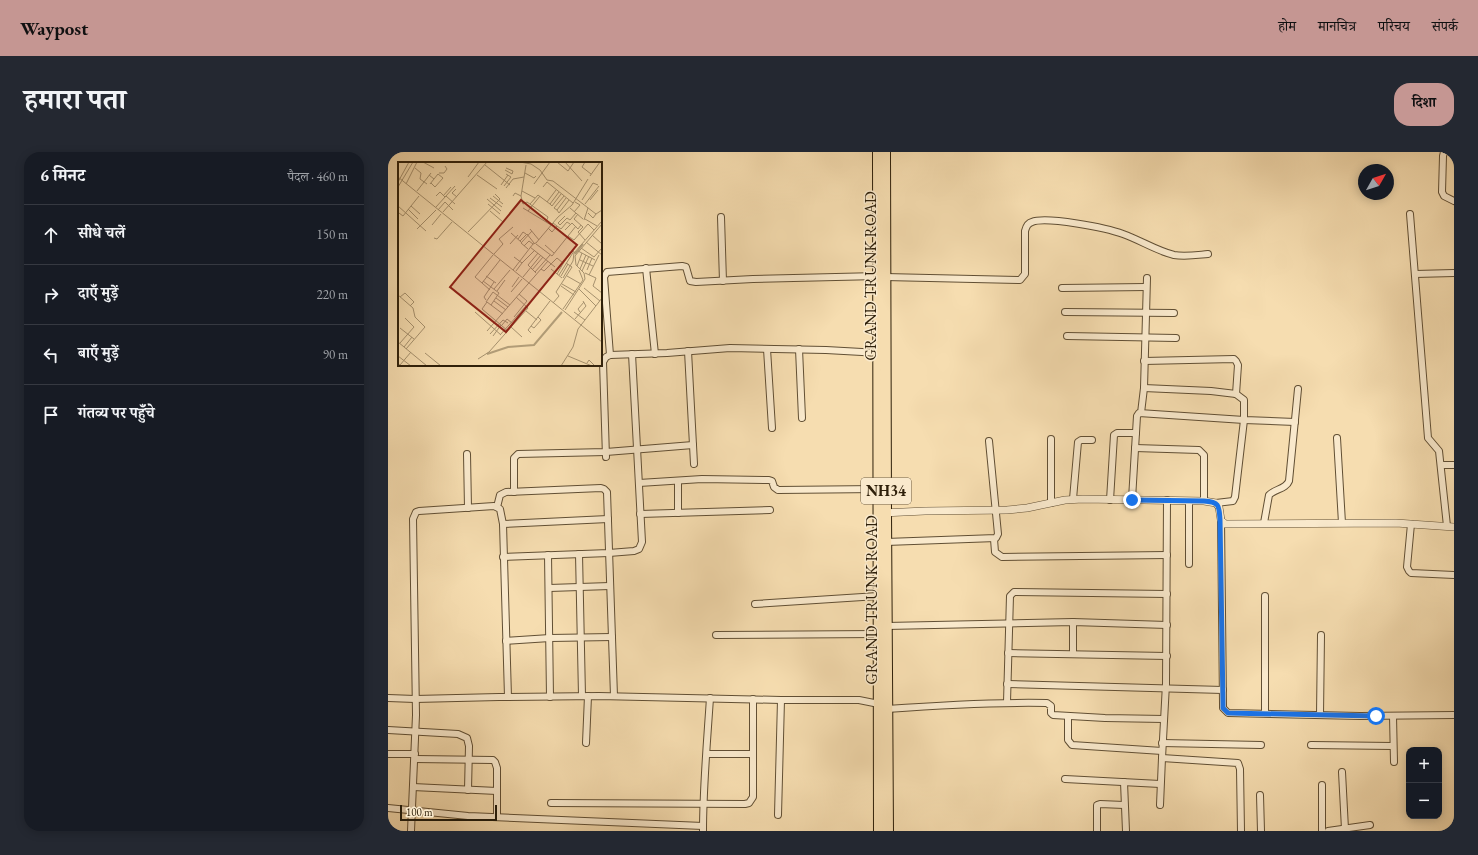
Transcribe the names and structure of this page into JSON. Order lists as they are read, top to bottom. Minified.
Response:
{"streets":{"highway":["GRAND TRUNK ROAD","NH34"]},"scale_bar":"100 m","north":"top right","page":{"header":"Waypost","nav":["होम","मानचित्र","परिचय","संपर्क"],"title":"हमारा पता","buttons":"दिशा","heading":["6 मिनट","पैदल · 460 m"],"list":[["सीधे चलें","150 m"],["दाएँ मुड़ें","220 m"],["बाएँ मुड़ें","90 m"],"गंतव्य पर पहुँचे"],"map_buttons":["+","−"],"scale":"100 m"}}
